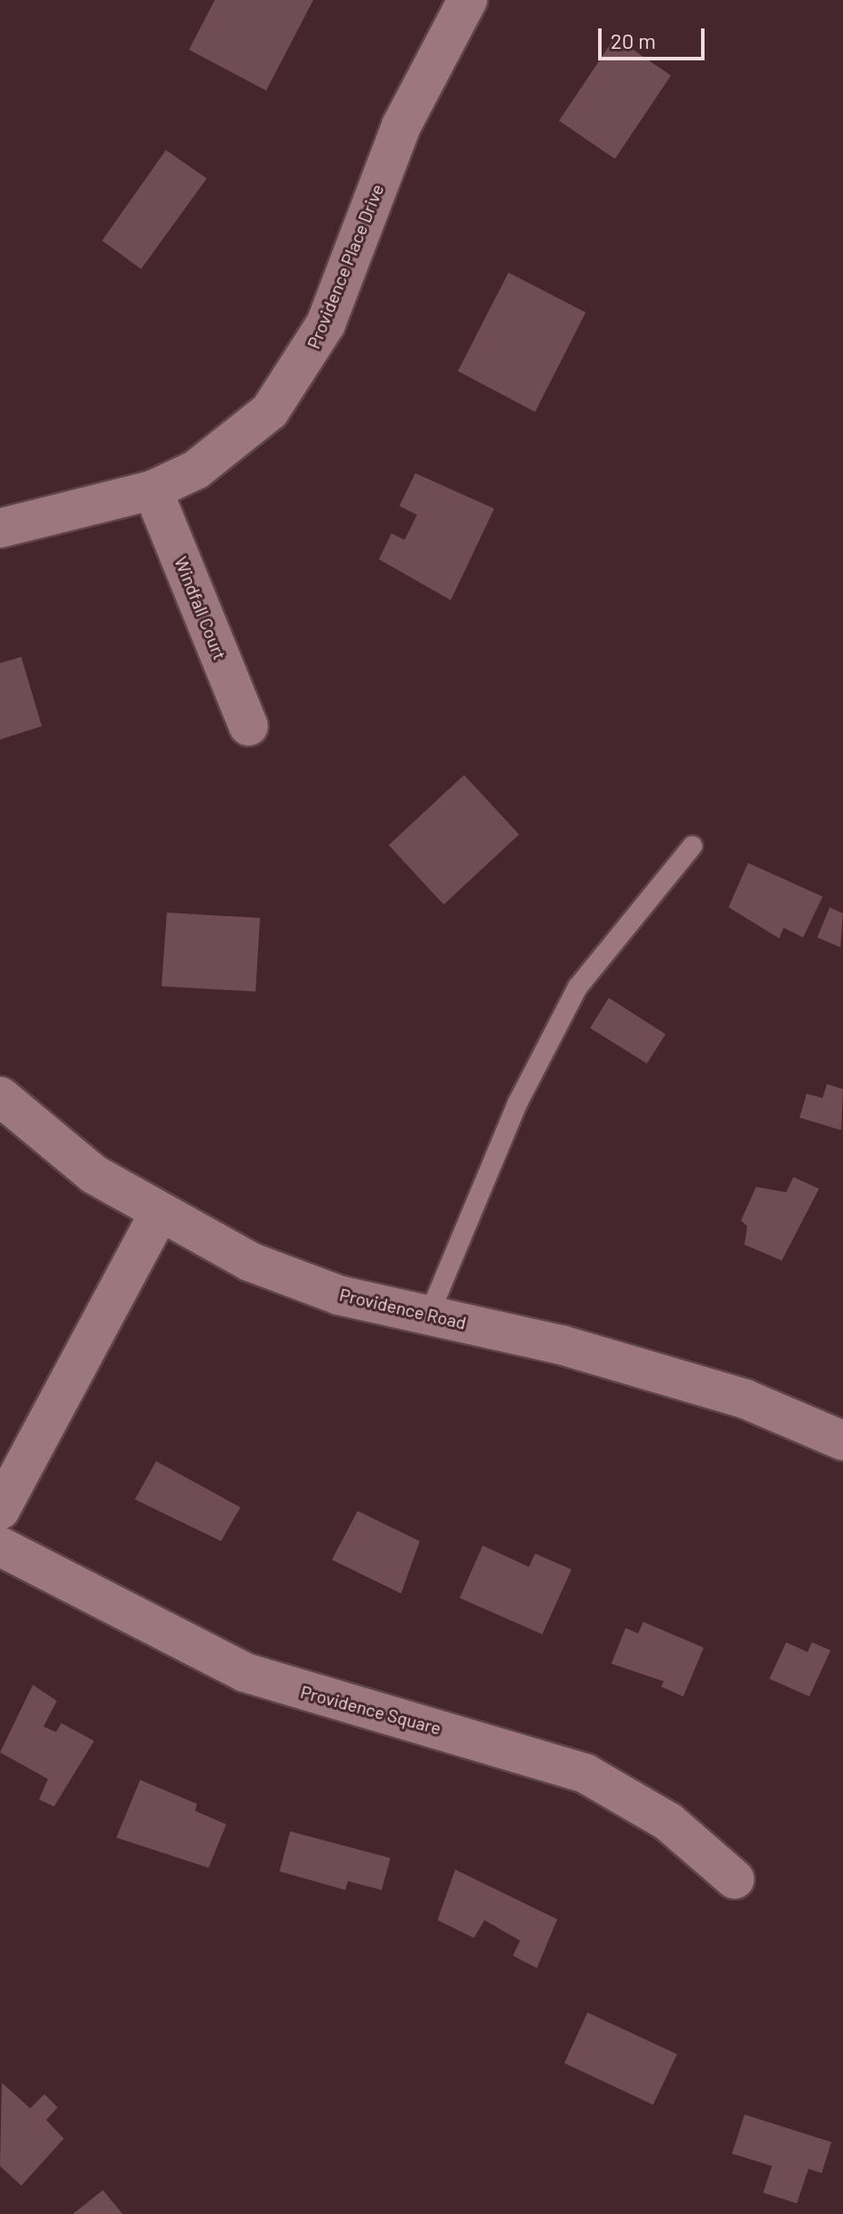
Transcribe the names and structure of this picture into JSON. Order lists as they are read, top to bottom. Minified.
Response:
{"streets":{"street":["Providence Place Drive","Windfall Court","Providence Road","Providence Square"]},"crossings":[["Providence Place Drive","Windfall Court"]],"scale_bar":"20 m"}
